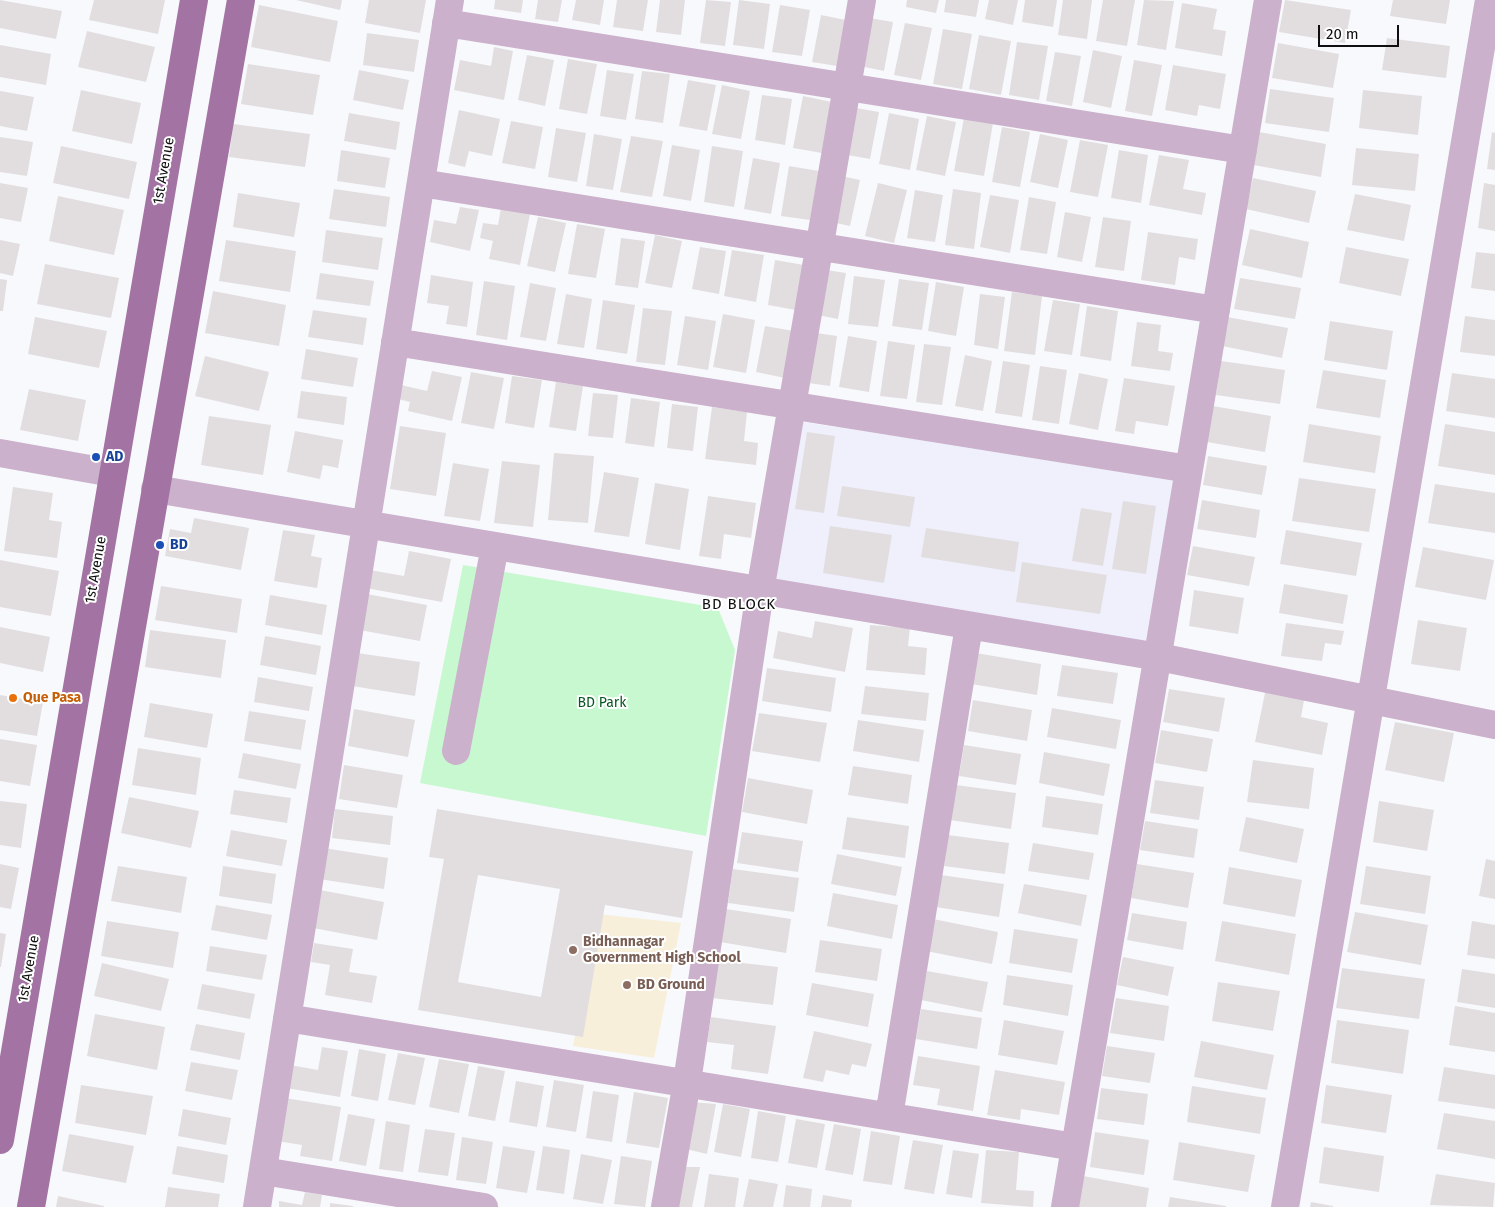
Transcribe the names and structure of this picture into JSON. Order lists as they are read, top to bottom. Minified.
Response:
{"streets":{"main road":["1st Avenue"]},"districts":["BD BLOCK"],"parks":["BD Park"],"places":["AD","BD","Que Pasa","Bidhannagar Government High School","BD Ground"],"scale_bar":"20 m"}
